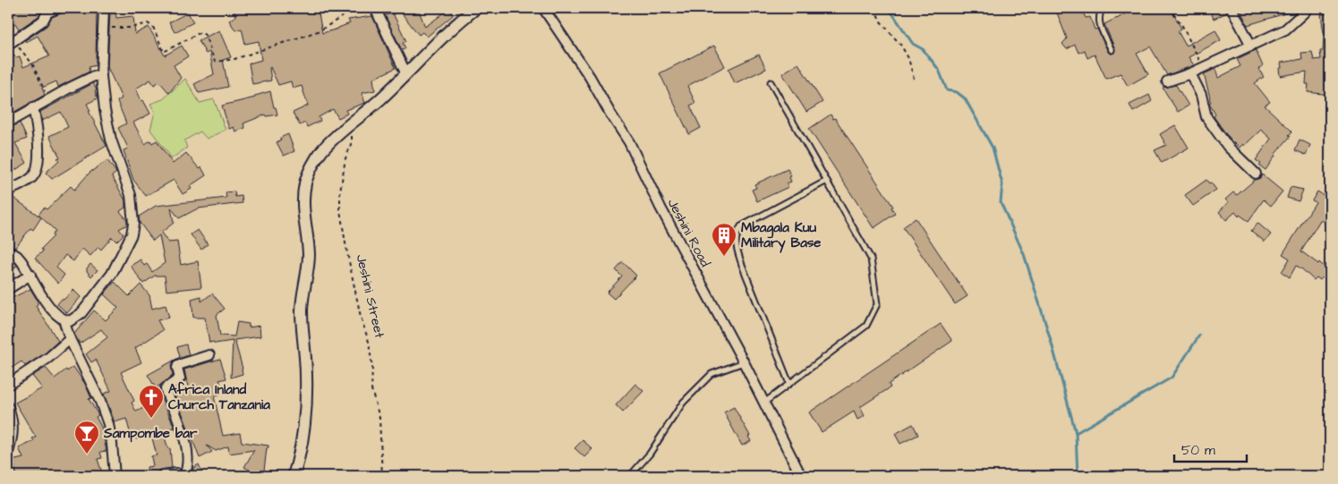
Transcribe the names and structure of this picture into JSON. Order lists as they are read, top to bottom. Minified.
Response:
{"streets":{"street":["Jeshini Road"],"path":["Jeshini Street"]},"places":{"building":["Mbagala Kuu Military Base"],"church":["Africa Inland Church Tanzania"],"bar":["Sampombe bar"]},"scale_bar":"50 m"}
